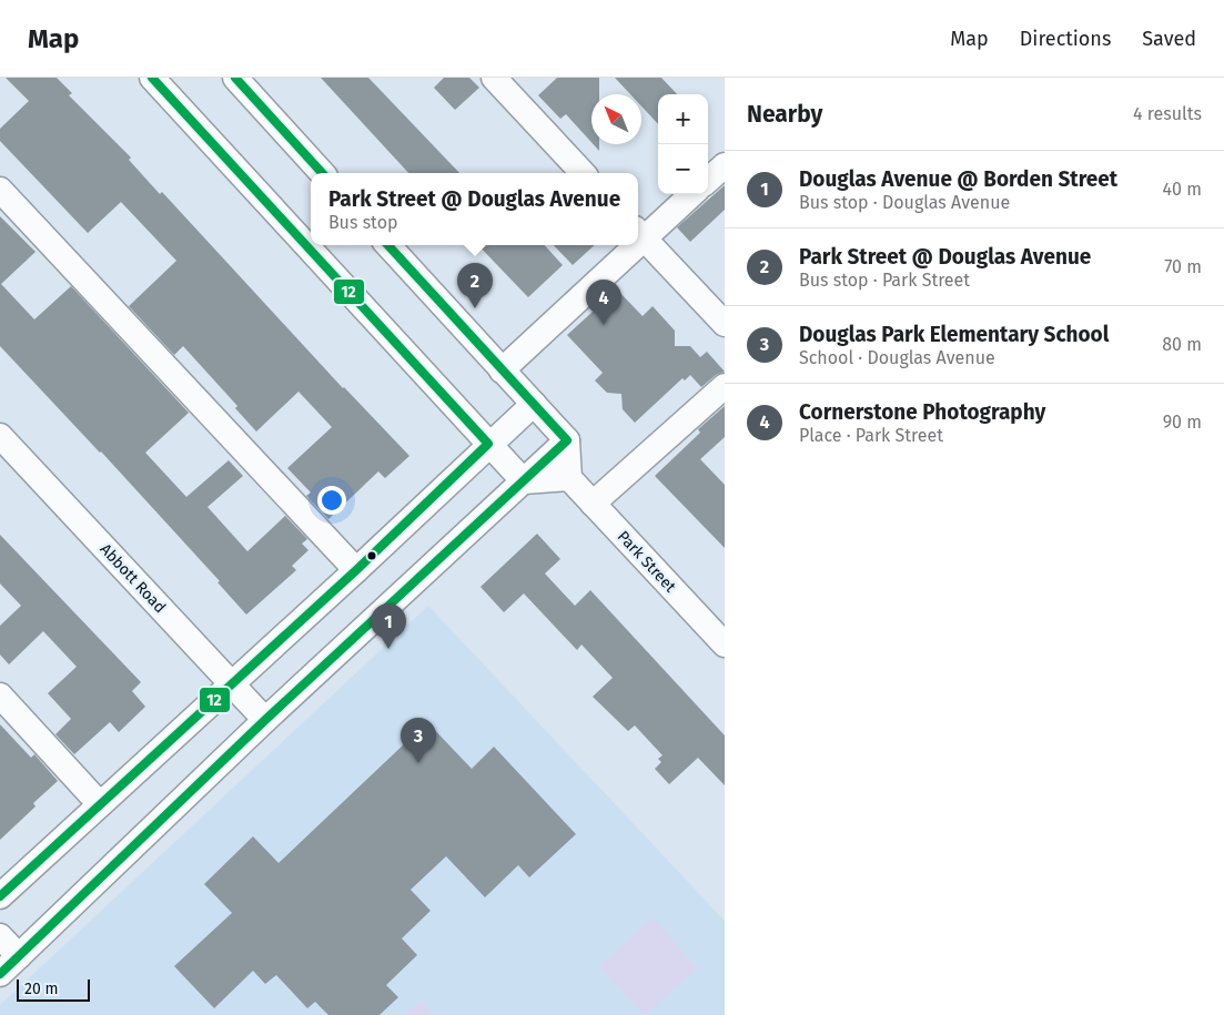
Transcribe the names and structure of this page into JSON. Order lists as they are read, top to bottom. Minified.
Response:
{"streets":{"street":["Park Street","Abbott Road"]},"lines":["transit line 12"],"scale_bar":"20 m","north":"top left","page":{"header":"Map","nav":["Map","Directions","Saved"],"heading":["Nearby","4 results"],"map_buttons":["+","−"],"list":[{"mark":"1","name":"Douglas Avenue @ Borden Street","note":"Bus stop · Douglas Avenue","value":"40 m"},{"mark":"2","name":"Park Street @ Douglas Avenue","note":"Bus stop · Park Street","value":"70 m"},{"mark":"3","name":"Douglas Park Elementary School","note":"School · Douglas Avenue","value":"80 m"},{"mark":"4","name":"Cornerstone Photography","note":"Place · Park Street","value":"90 m"}],"popup":["Park Street @ Douglas Avenue","Bus stop"],"pins":["2","4","1","3"],"scale":"20 m"}}
